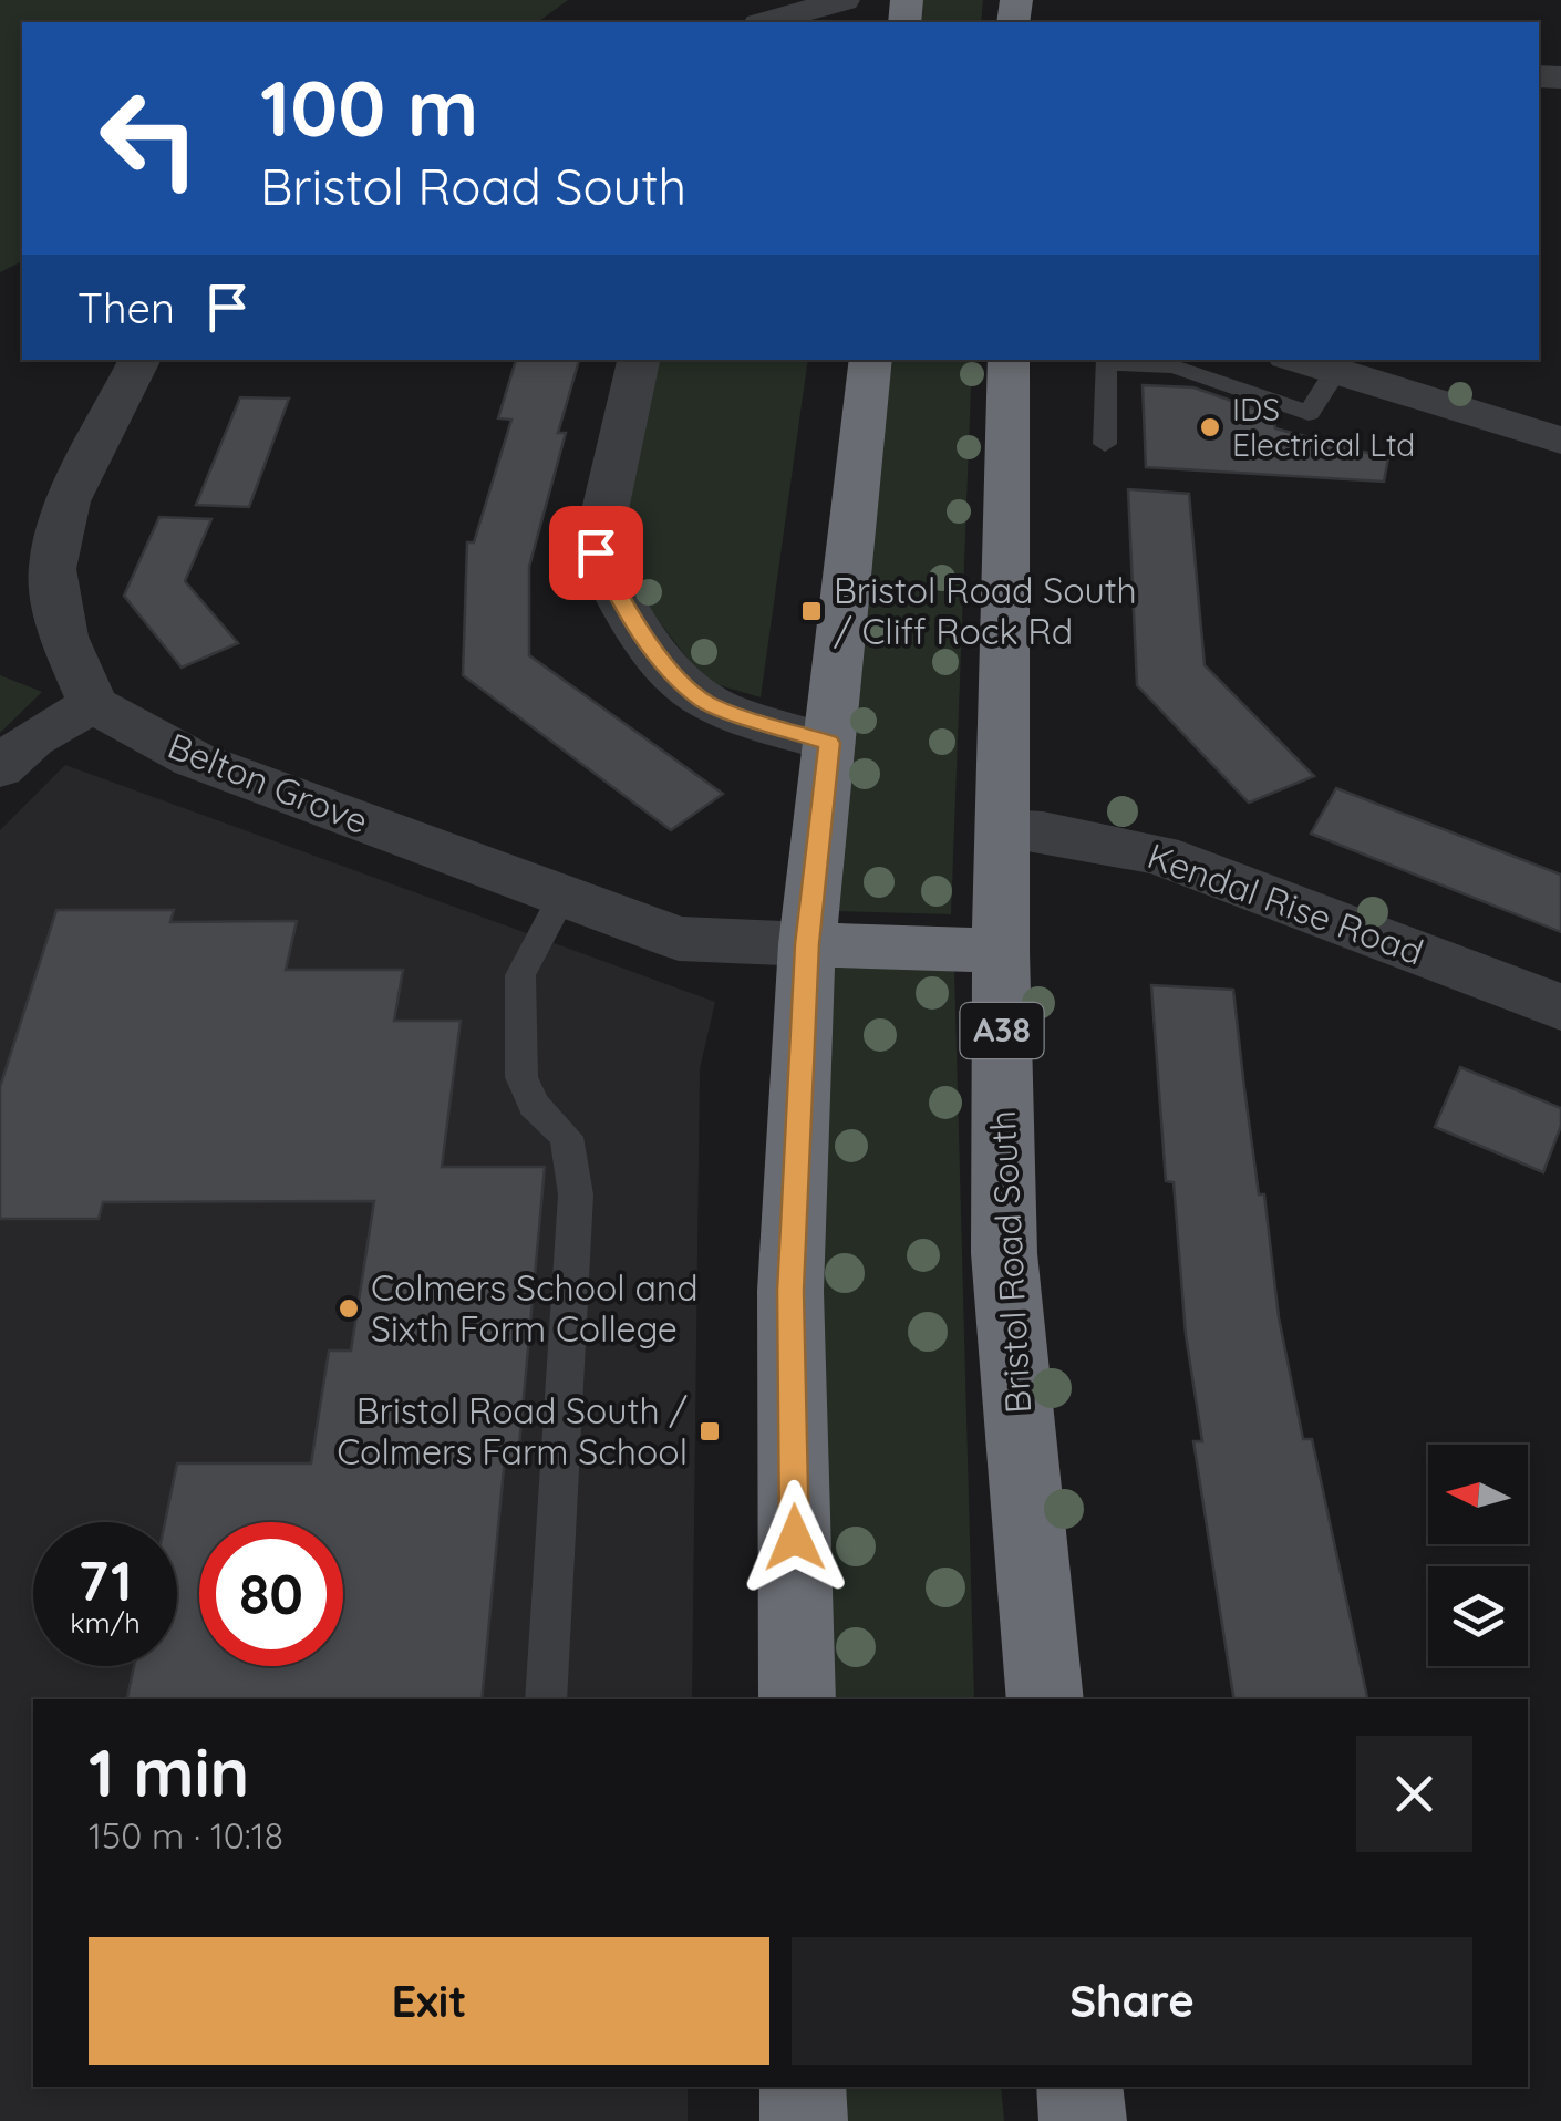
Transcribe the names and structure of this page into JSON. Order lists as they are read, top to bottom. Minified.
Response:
{"streets":{"highway":["A38","Bristol Road South"],"street":["Belton Grove","Kendal Rise Road"]},"crossings":[["Kendal Rise Road","Bristol Road South"]],"places":{"other":["IDS Electrical Ltd","Colmers School and Sixth Form College"],"transit":["Bristol Road South / Cliff Rock Rd","Bristol Road South / Colmers Farm School"]},"north":"left","page":{"turn":["100 m","Bristol Road South"],"then":"Then","speed":"71 km/h","limit":"80","heading":["1 min","150 m · 10:18"],"buttons":["Exit","Share"]}}
